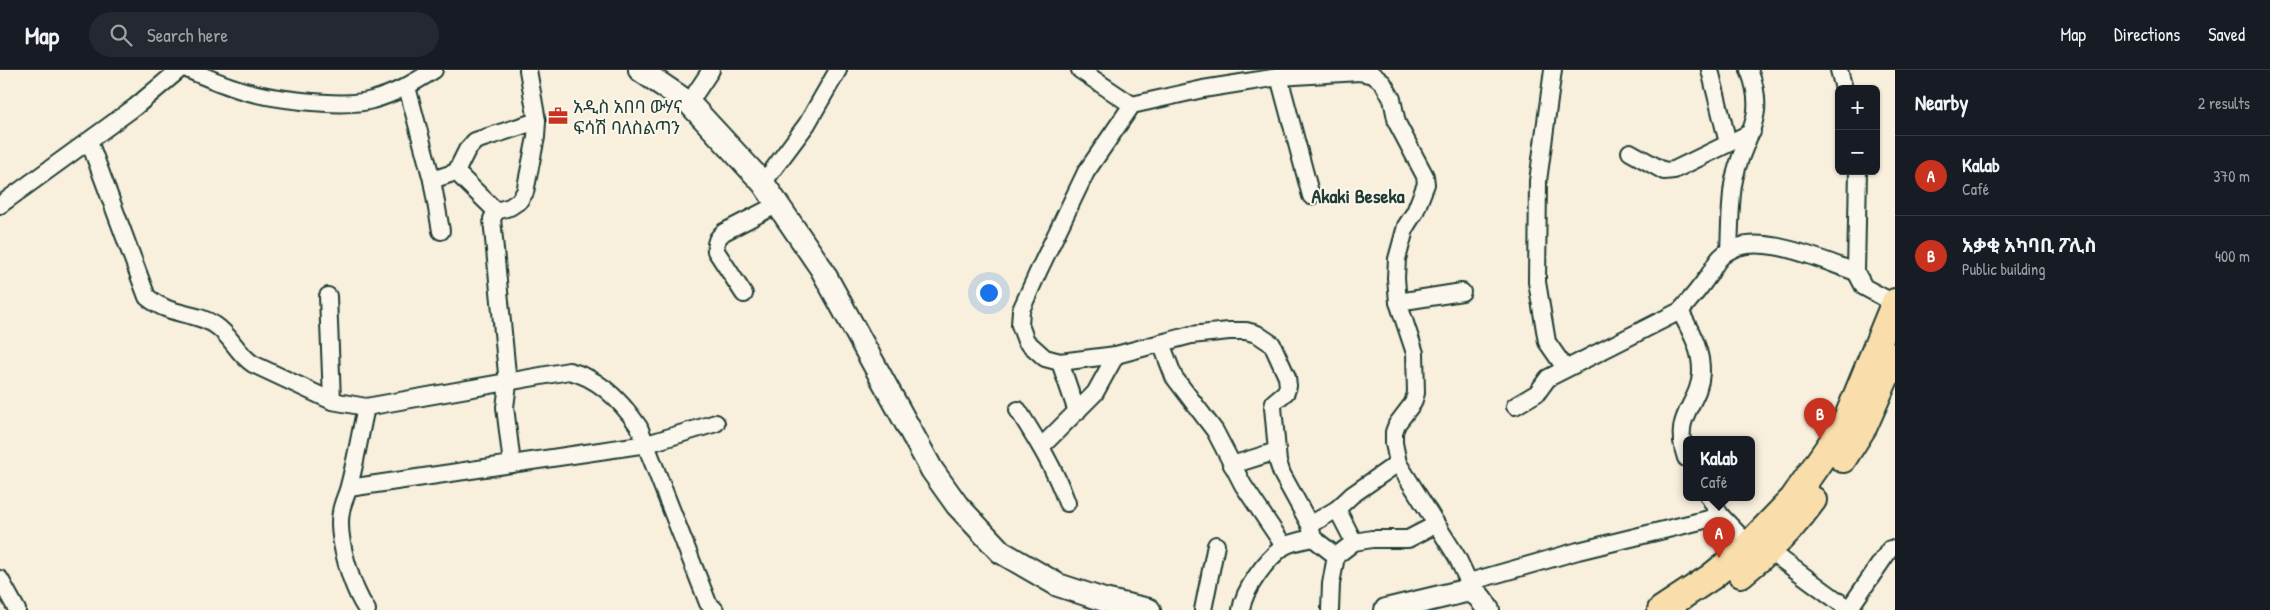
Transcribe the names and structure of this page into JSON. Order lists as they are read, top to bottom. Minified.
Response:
{"districts":["Akaki Beseka"],"places":{"office":["አዲስ አበባ ውሃና ፍሳሽ ባለስልጣን"]},"page":{"header":"Map","search":"Search here","nav":["Map","Directions","Saved"],"heading":["Nearby","2 results"],"map_buttons":["+","−"],"list":[{"mark":"A","name":"Kalab","note":"Café","value":"370 m"},{"mark":"B","name":"አቃቂ አካባቢ ፖሊስ","note":"Public building","value":"400 m"}],"pins":["B","A"],"popup":["Kalab","Café"]}}
